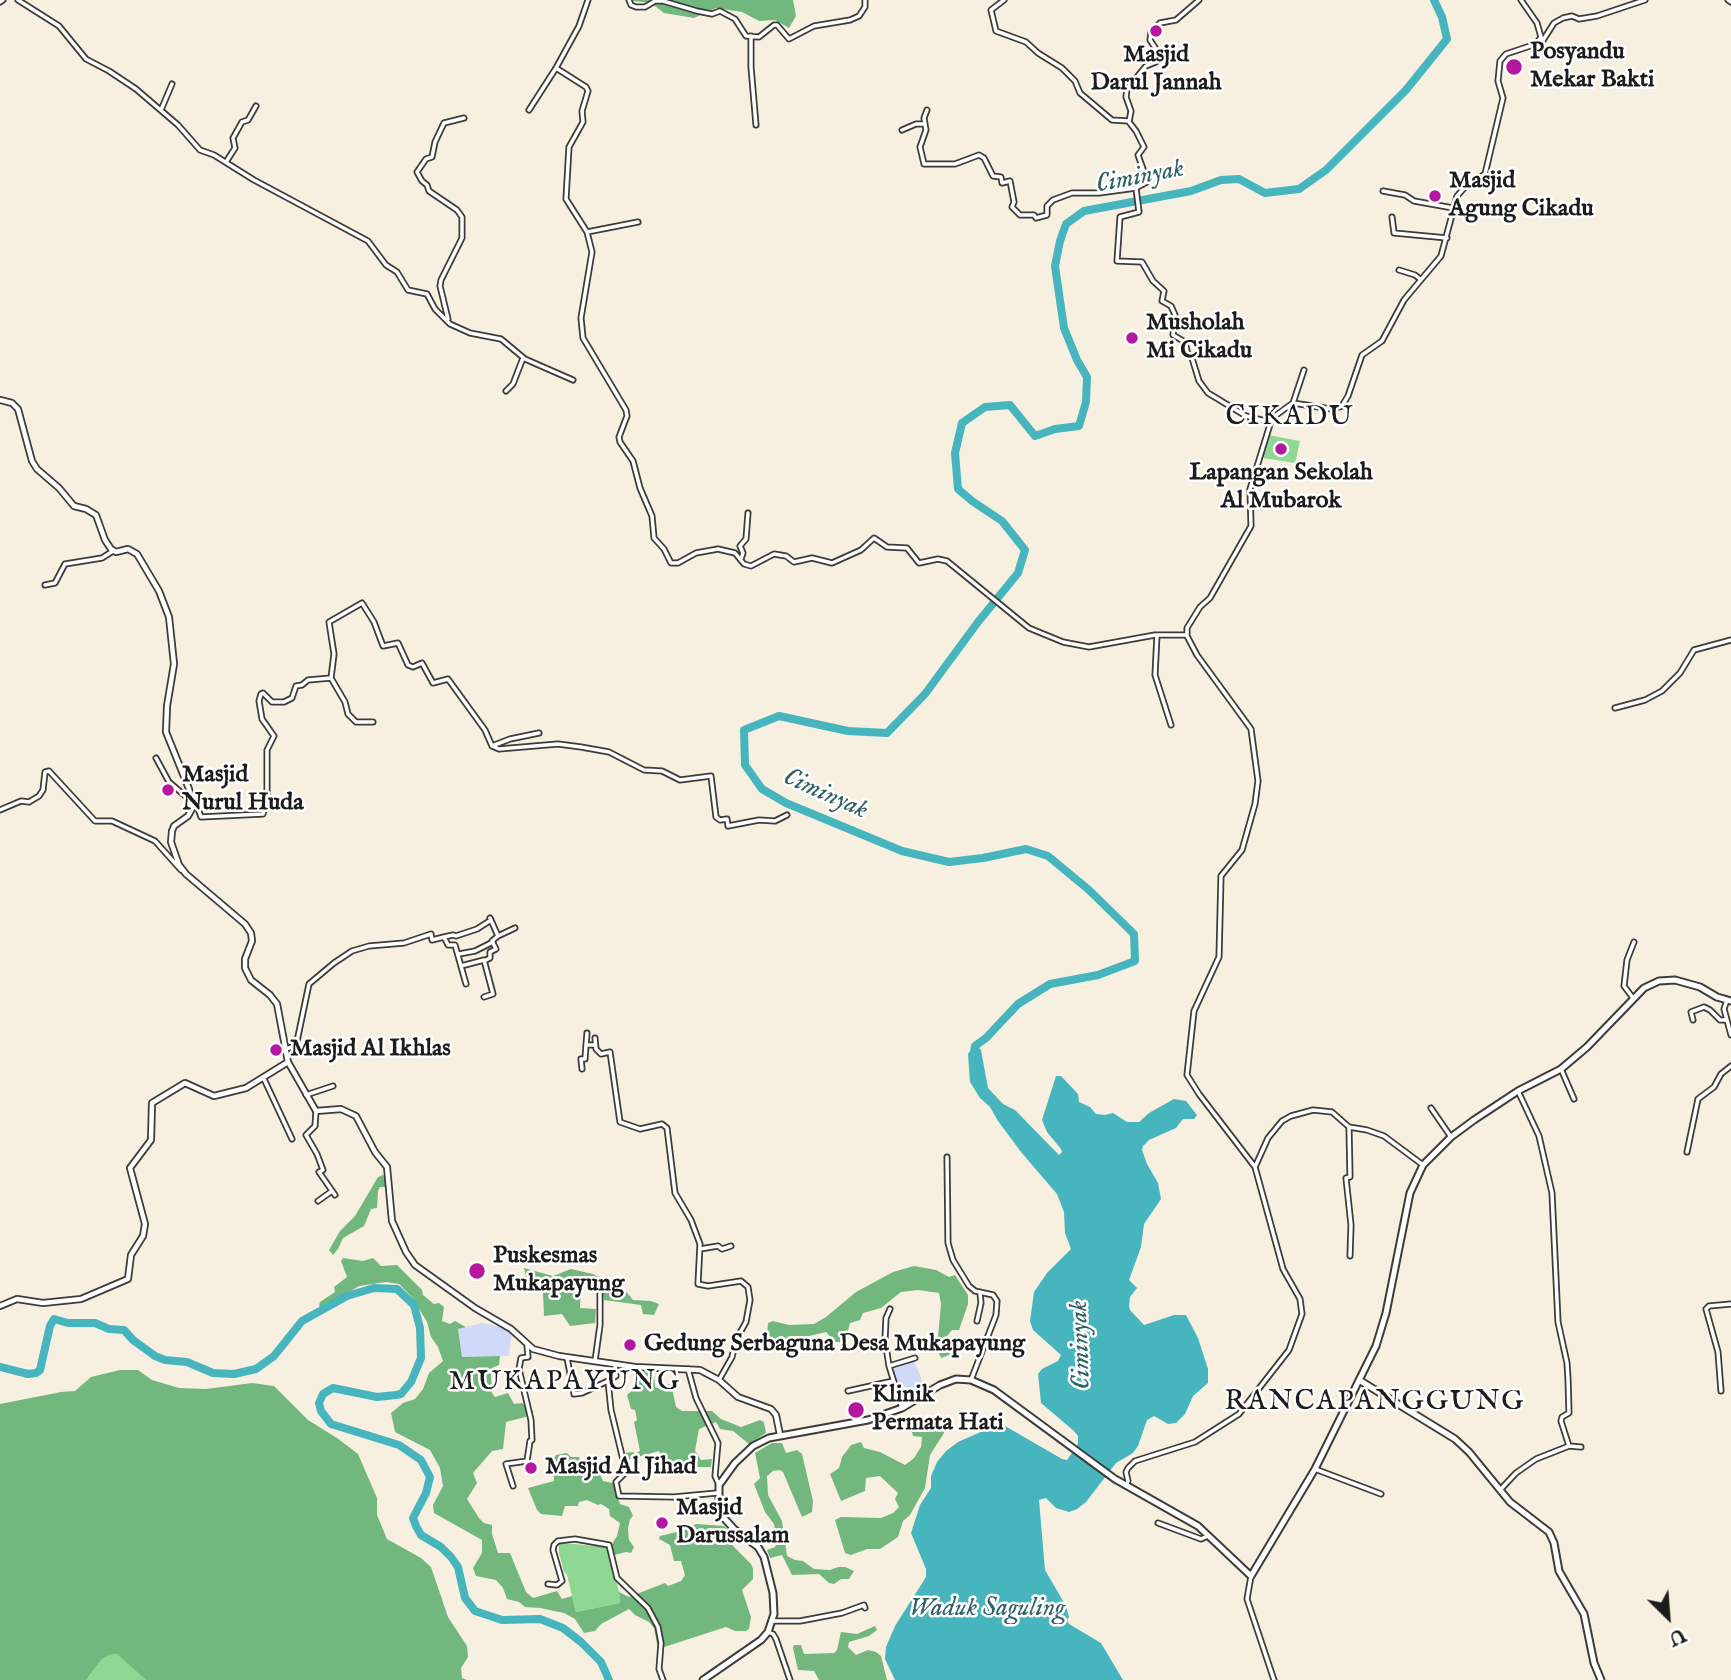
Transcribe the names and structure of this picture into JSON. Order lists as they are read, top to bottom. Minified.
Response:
{"districts":["CIKADU","MUKAPAYUNG","RANCAPANGGUNG"],"water":["Ciminyak","Waduk Saguling"],"places":["Masjid Darul Jannah","Posyandu Mekar Bakti","Masjid Agung Cikadu","Musholah Mi Cikadu","Lapangan Sekolah Al Mubarok","Masjid Nurul Huda","Masjid Al Ikhlas","Puskesmas Mukapayung","Gedung Serbaguna Desa Mukapayung","Klinik Permata Hati","Masjid Al Jihad","Masjid Darussalam"],"north":"bottom right"}
